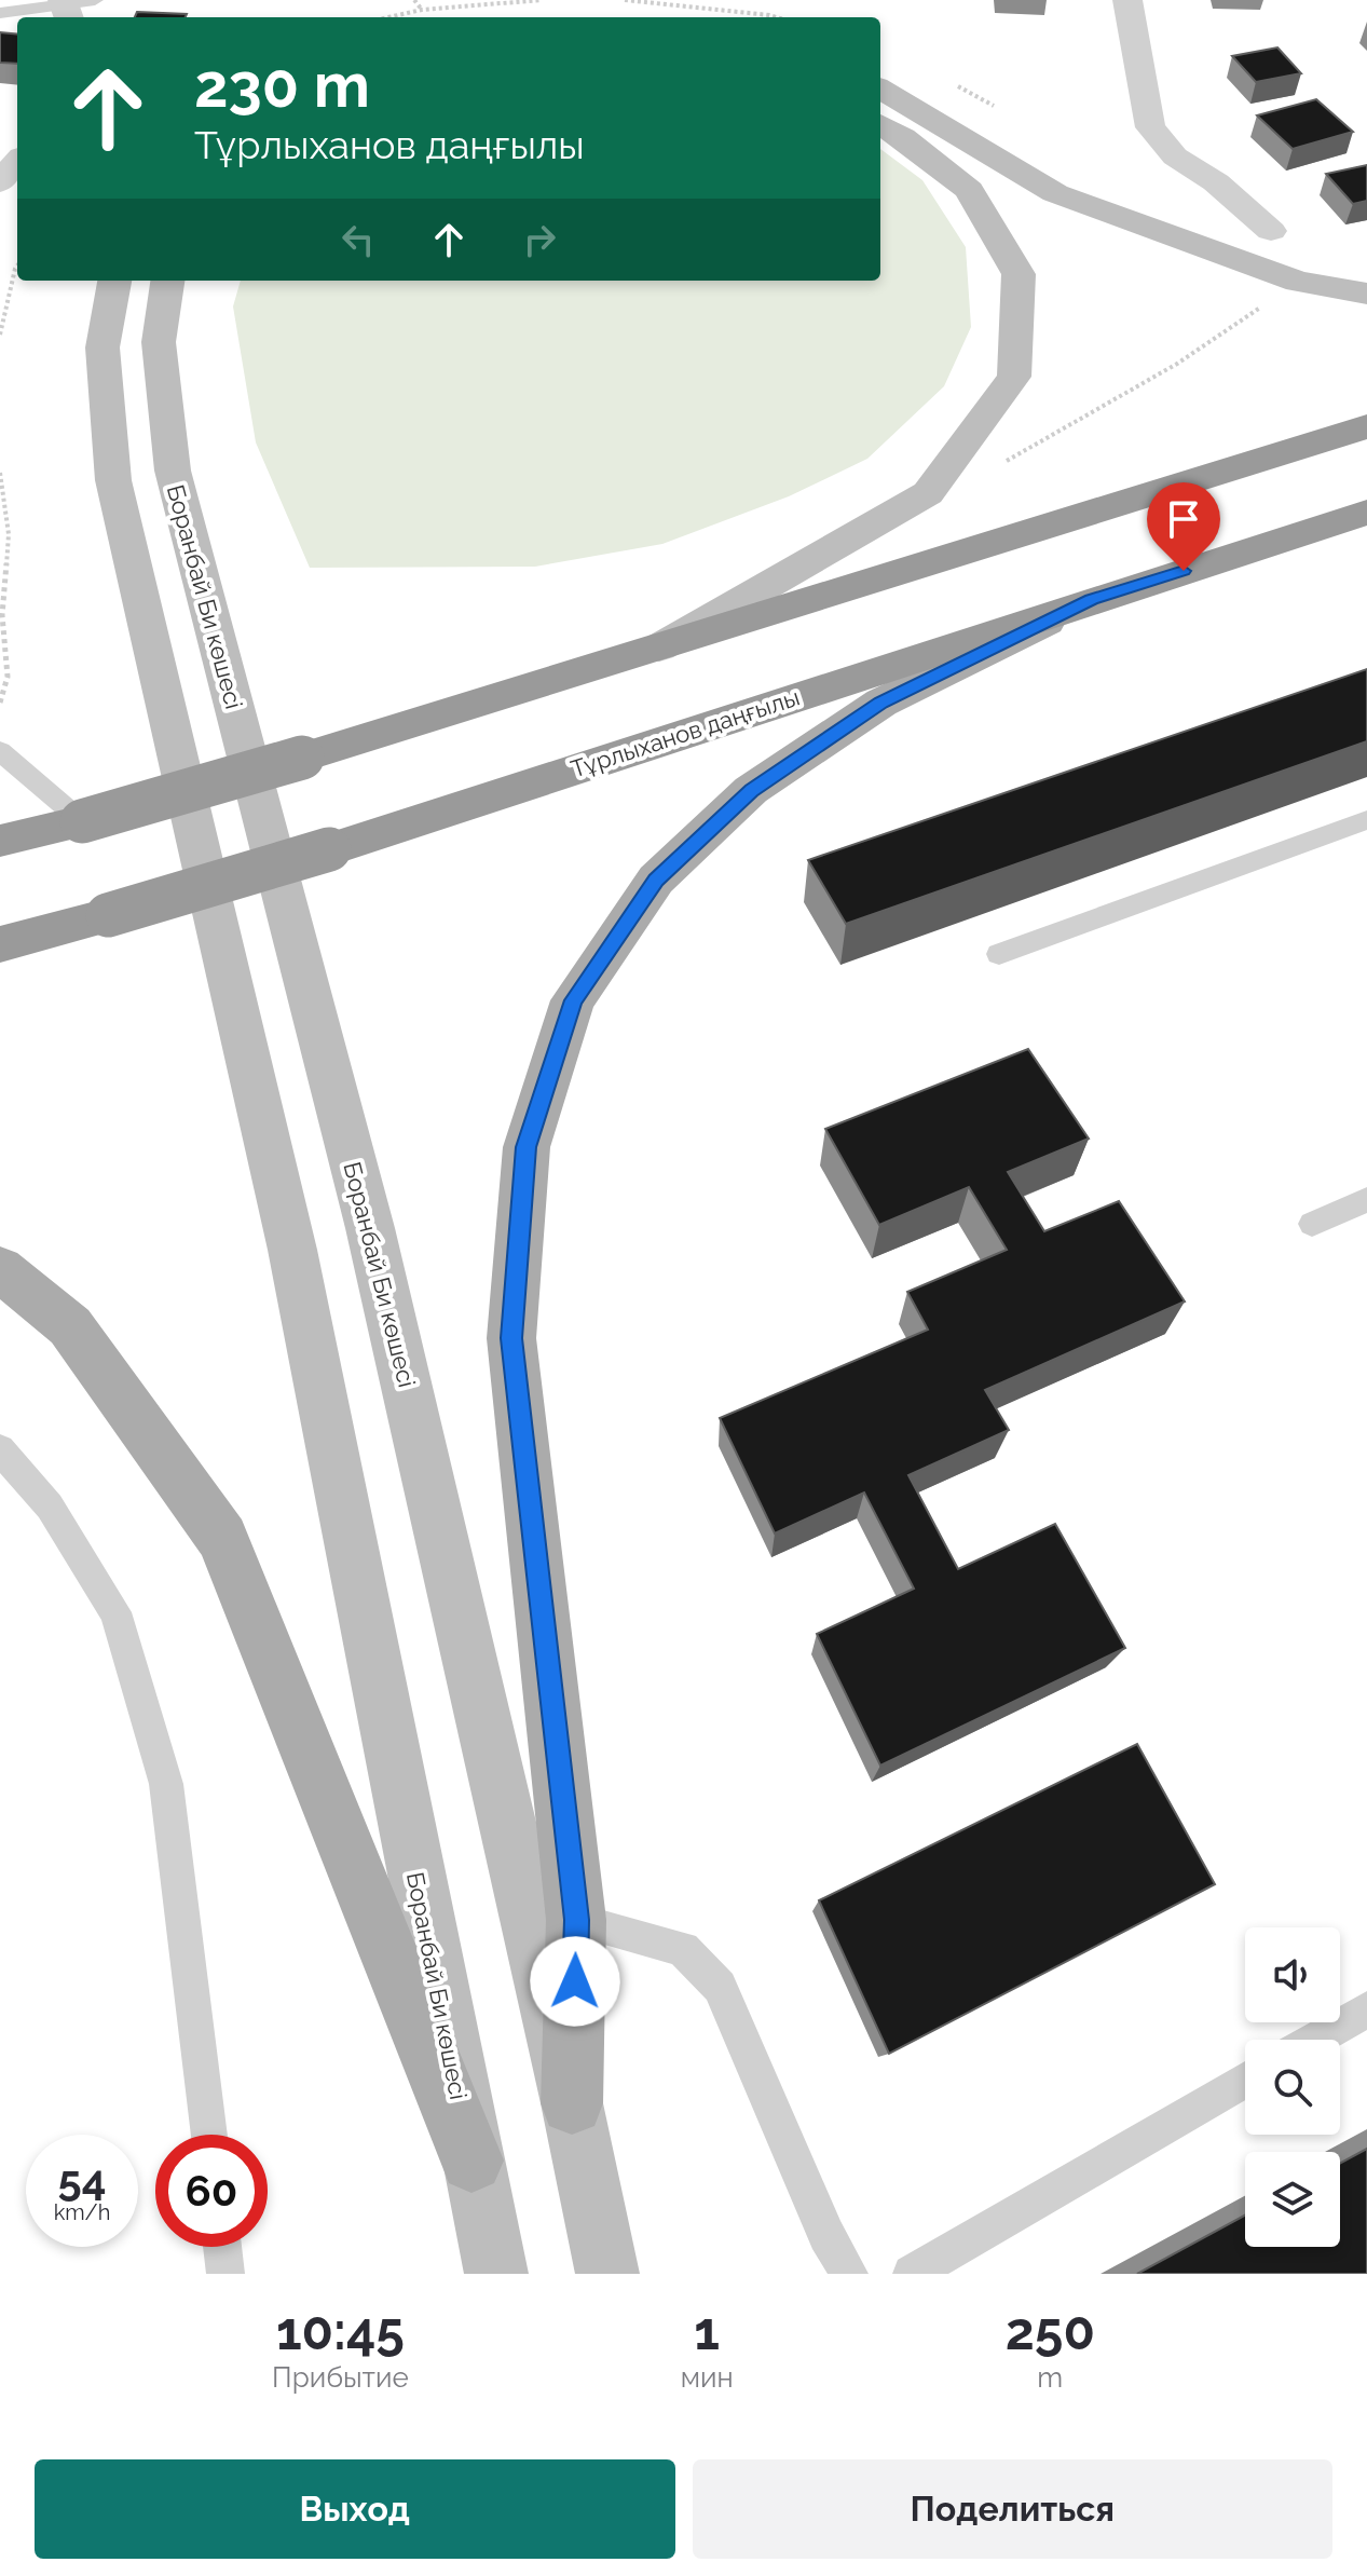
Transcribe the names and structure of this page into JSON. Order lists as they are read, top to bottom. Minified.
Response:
{"streets":{"highway":["Тұрлыханов даңғылы"],"main road":["Боранбай Би көшесі"]},"page":{"turn":["230 m","Тұрлыханов даңғылы"],"speed":"54 km/h","limit":"60","eta":["10:45","Прибытие","1","мин","250","m"],"buttons":["Выход","Поделиться"]}}
